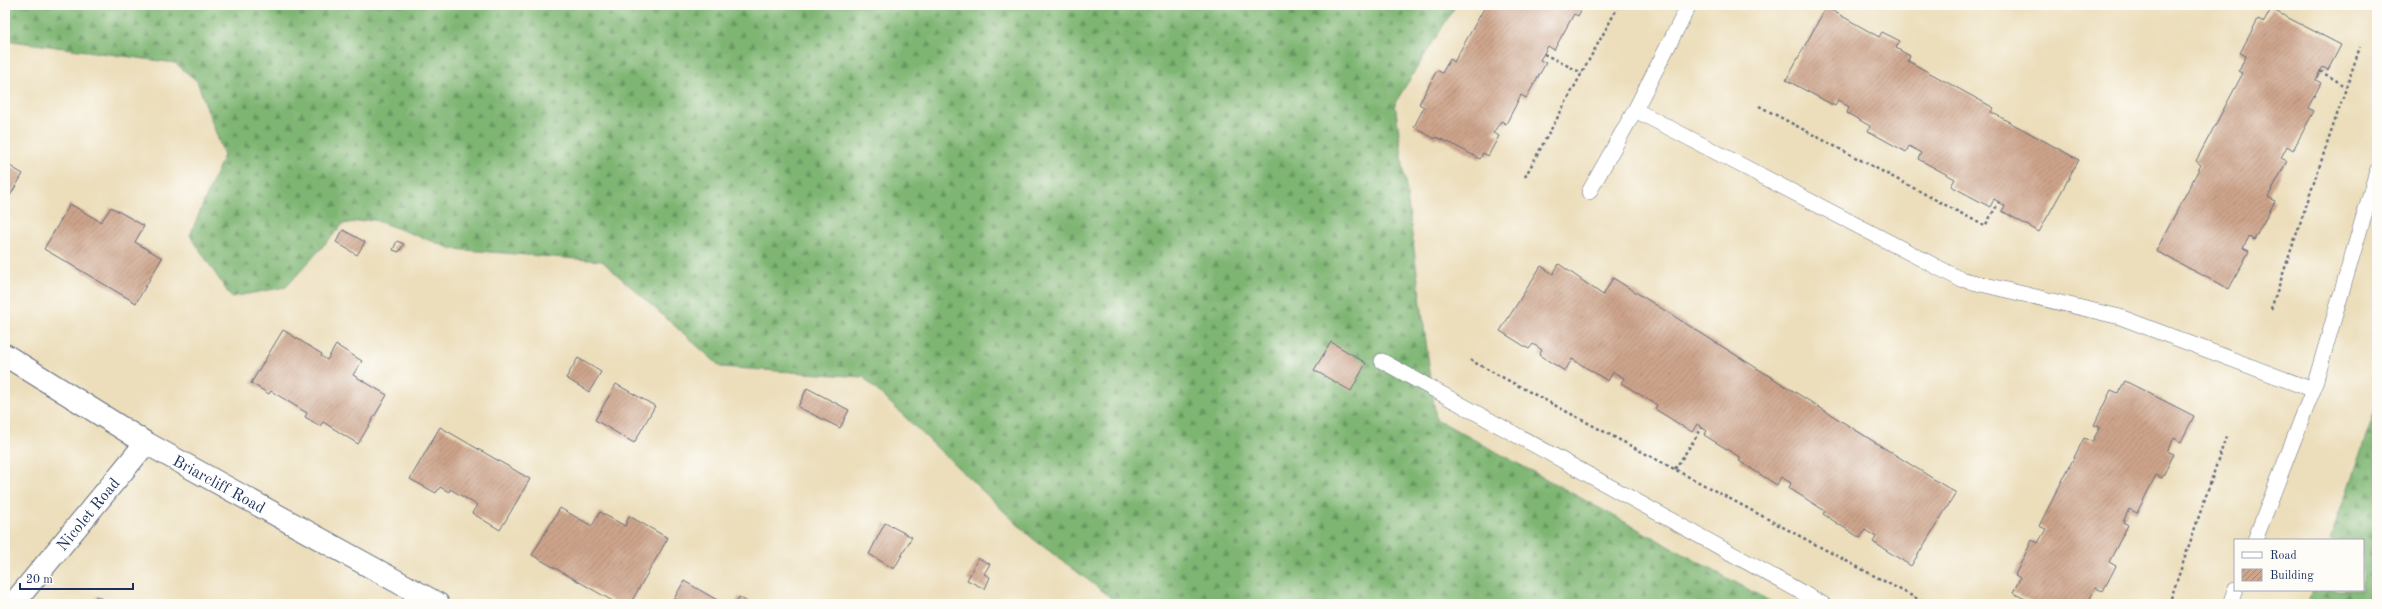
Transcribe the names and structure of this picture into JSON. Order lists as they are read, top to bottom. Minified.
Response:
{"streets":{"street":["Briarcliff Road","Nicolet Road"]},"crossings":[["Briarcliff Road","Nicolet Road"]],"legend":["Road","Building"],"scale_bar":"20 m"}
